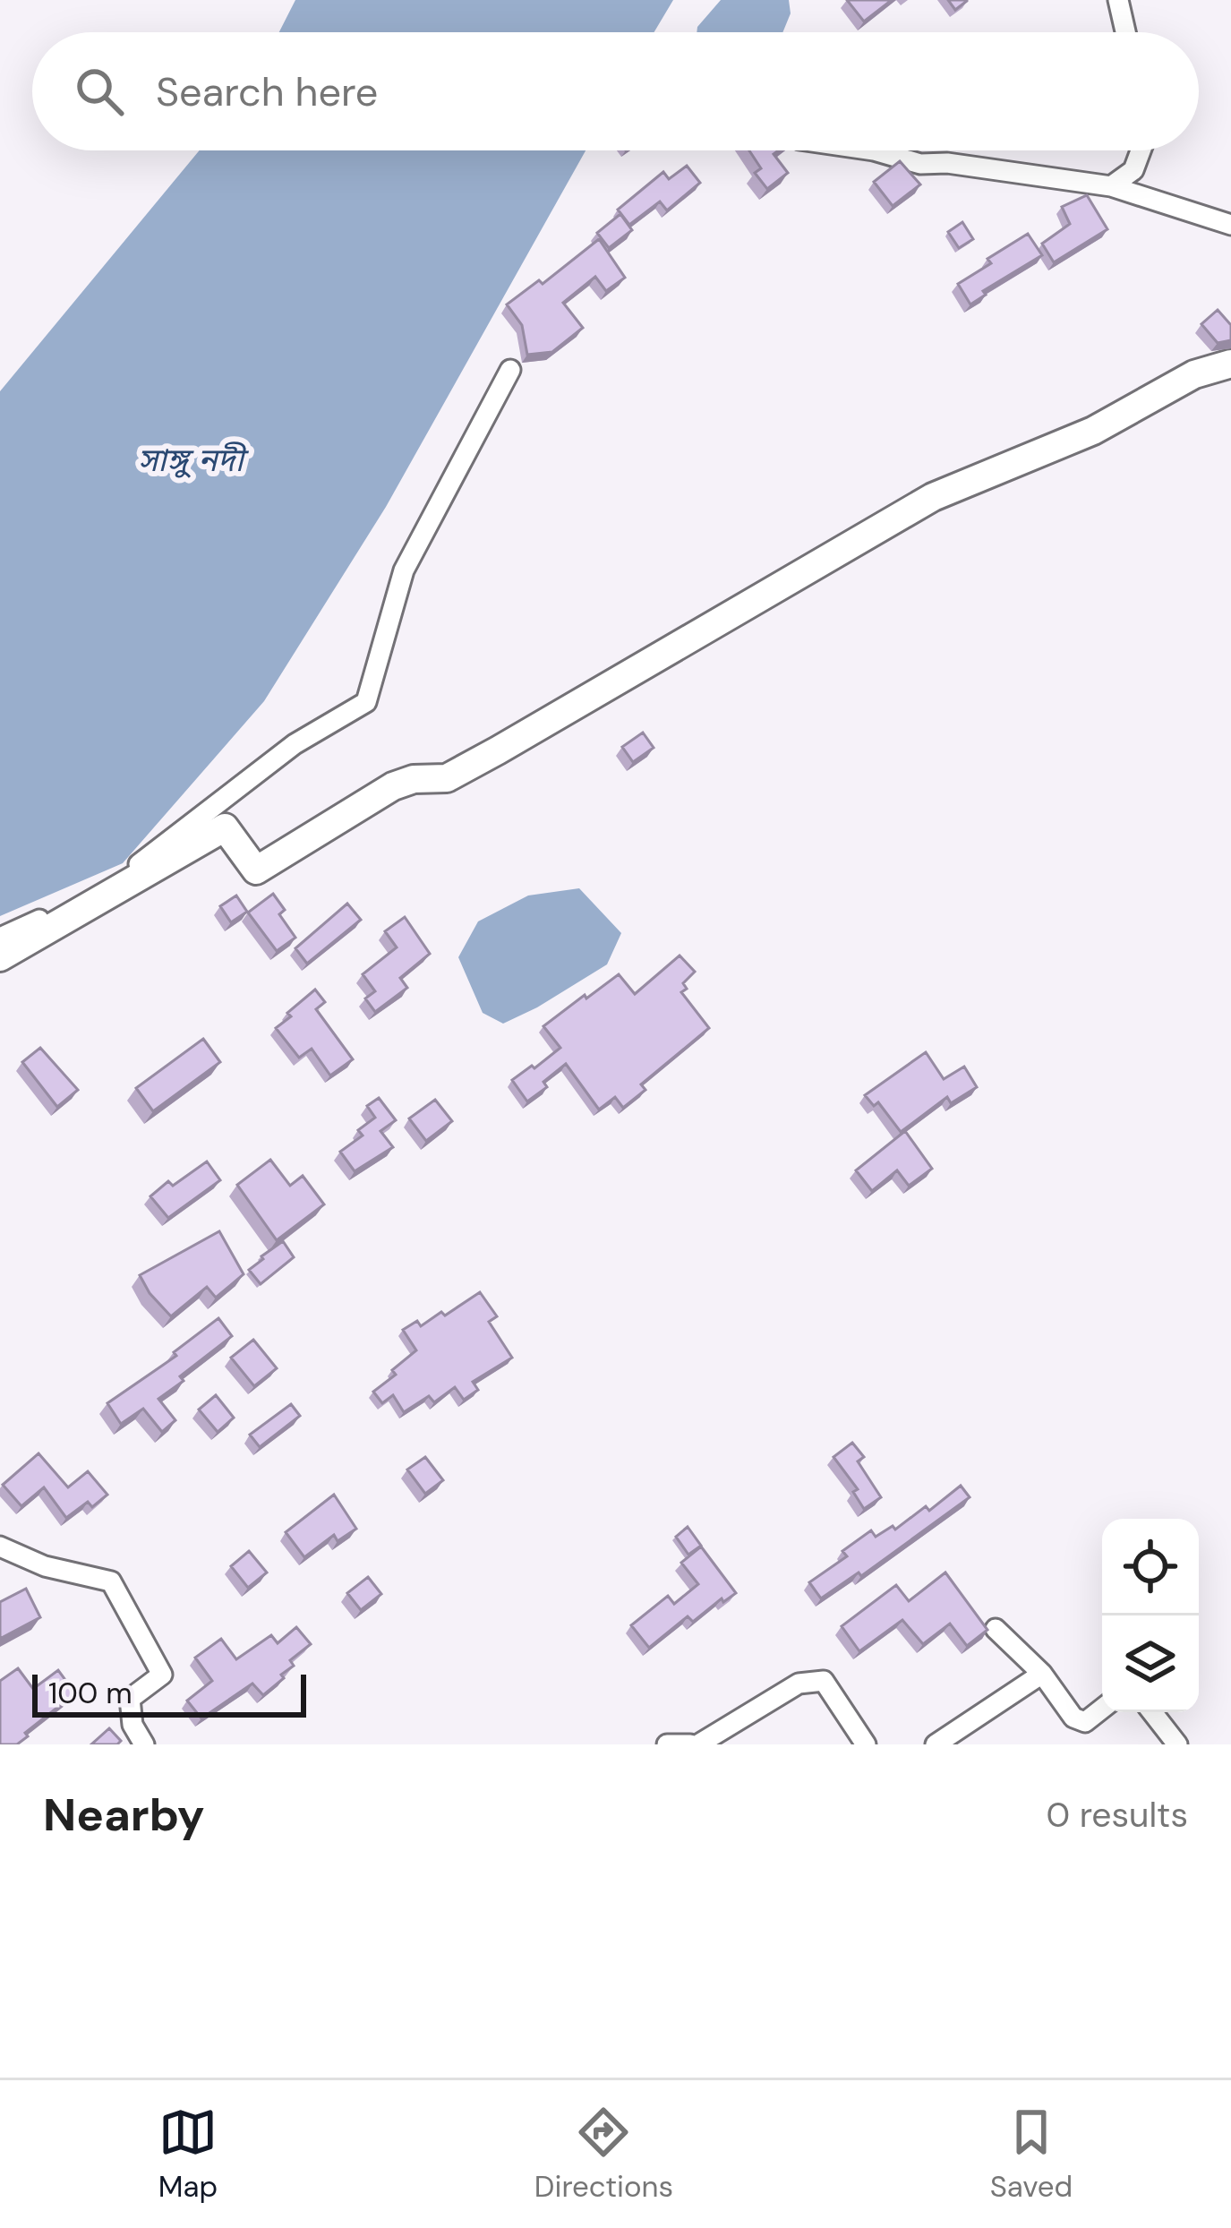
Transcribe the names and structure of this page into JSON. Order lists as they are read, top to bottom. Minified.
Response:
{"water":["সাঙ্গু নদী"],"scale_bar":"100 m","page":{"search":"Search here","scale":"100 m","heading":["Nearby","0 results"],"nav":["Map","Directions","Saved"]}}
